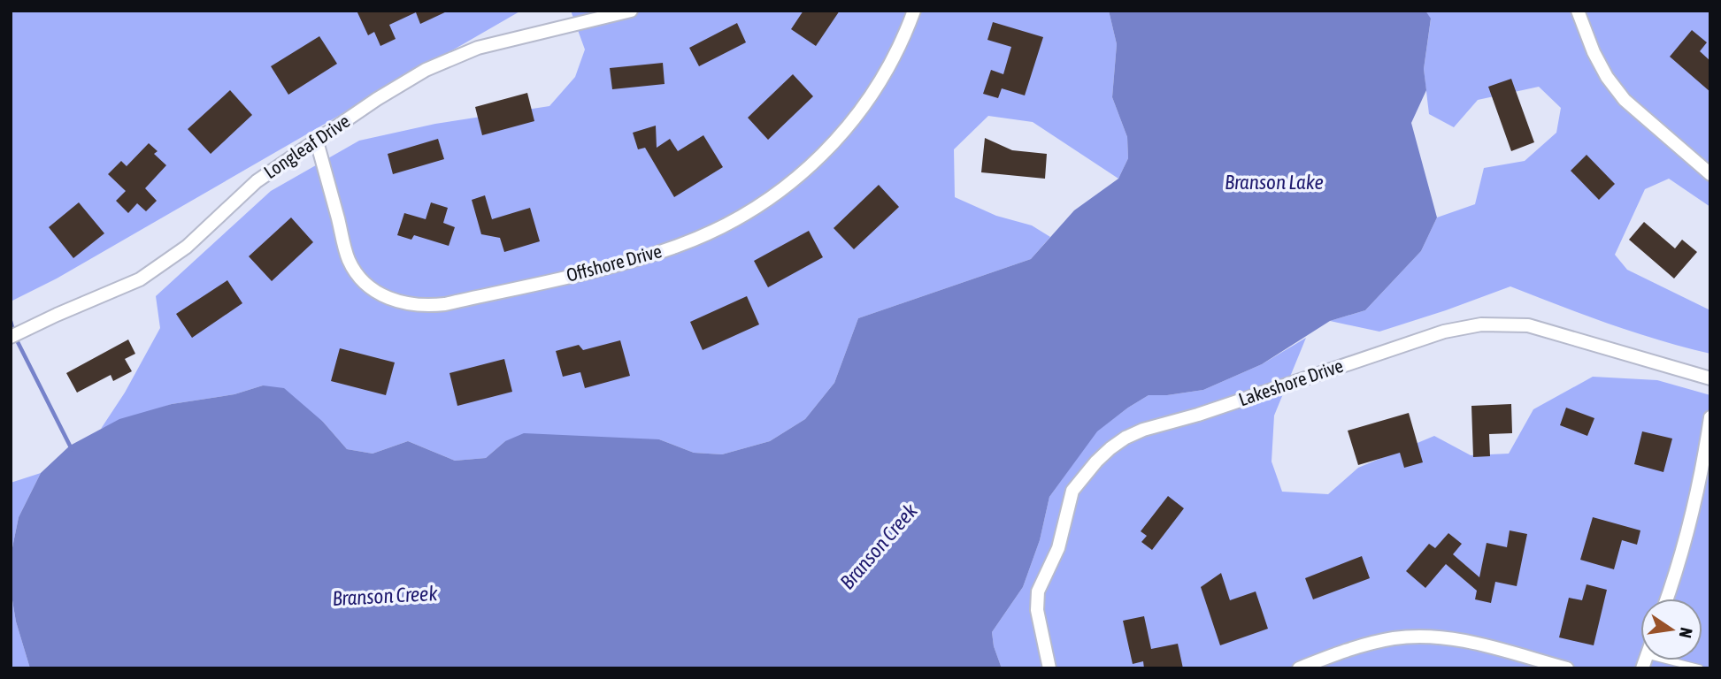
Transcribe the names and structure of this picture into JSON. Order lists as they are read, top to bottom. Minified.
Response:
{"streets":{"street":["Longleaf Drive","Offshore Drive","Lakeshore Drive"]},"crossings":[["Longleaf Drive","Offshore Drive"]],"water":["Branson Lake","Branson Creek"],"north":"right"}
